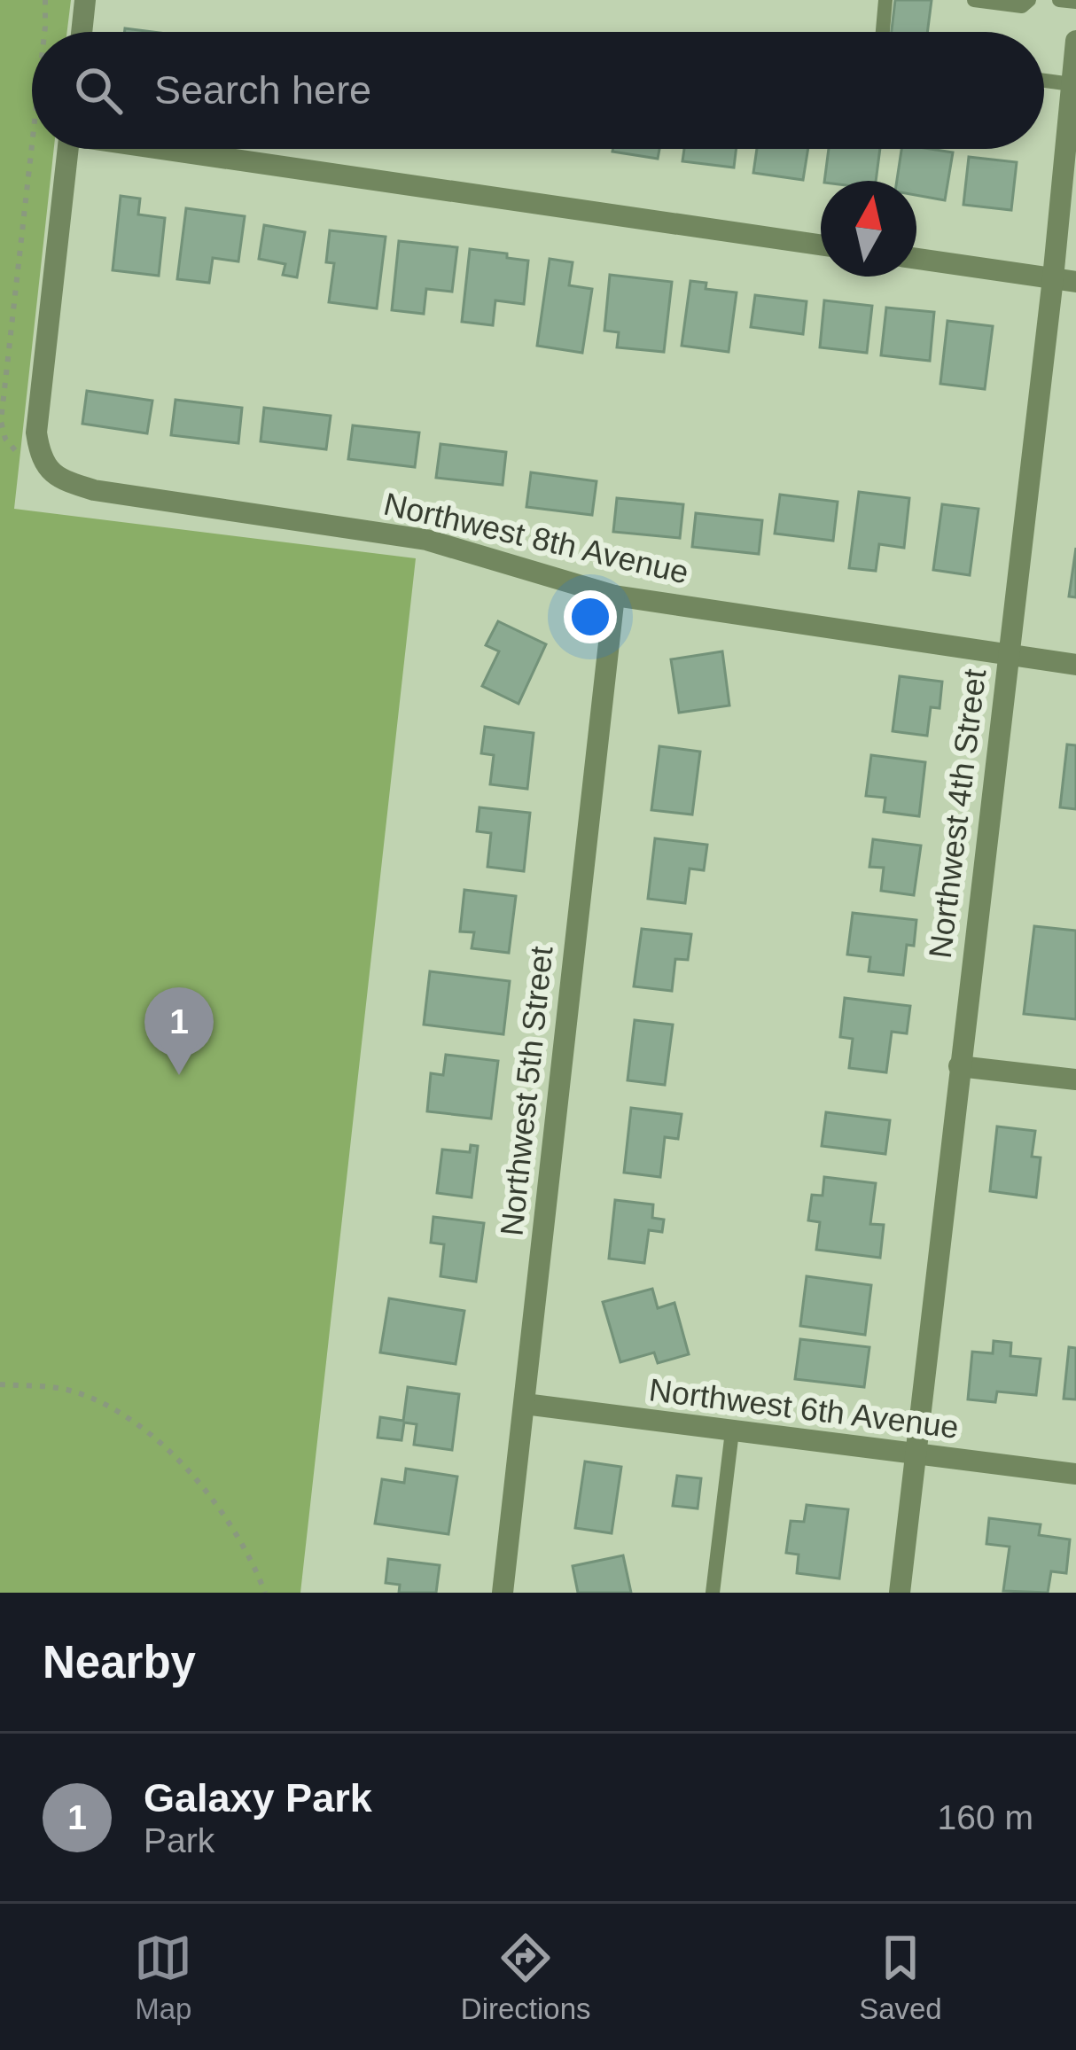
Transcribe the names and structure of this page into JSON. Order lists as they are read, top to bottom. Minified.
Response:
{"streets":{"street":["Northwest 8th Avenue","Northwest 4th Street","Northwest 5th Street","Northwest 6th Avenue"]},"crossings":[["Northwest 8th Avenue","Northwest 4th Street"],["Northwest 8th Avenue","Northwest 5th Street"],["Northwest 4th Street","Northwest 6th Avenue"],["Northwest 5th Street","Northwest 6th Avenue"]],"north":"top","page":{"search":"Search here","pins":"1","heading":"Nearby","list":[{"mark":"1","name":"Galaxy Park","note":"Park","value":"160 m"}],"nav":["Map","Directions","Saved"]}}
